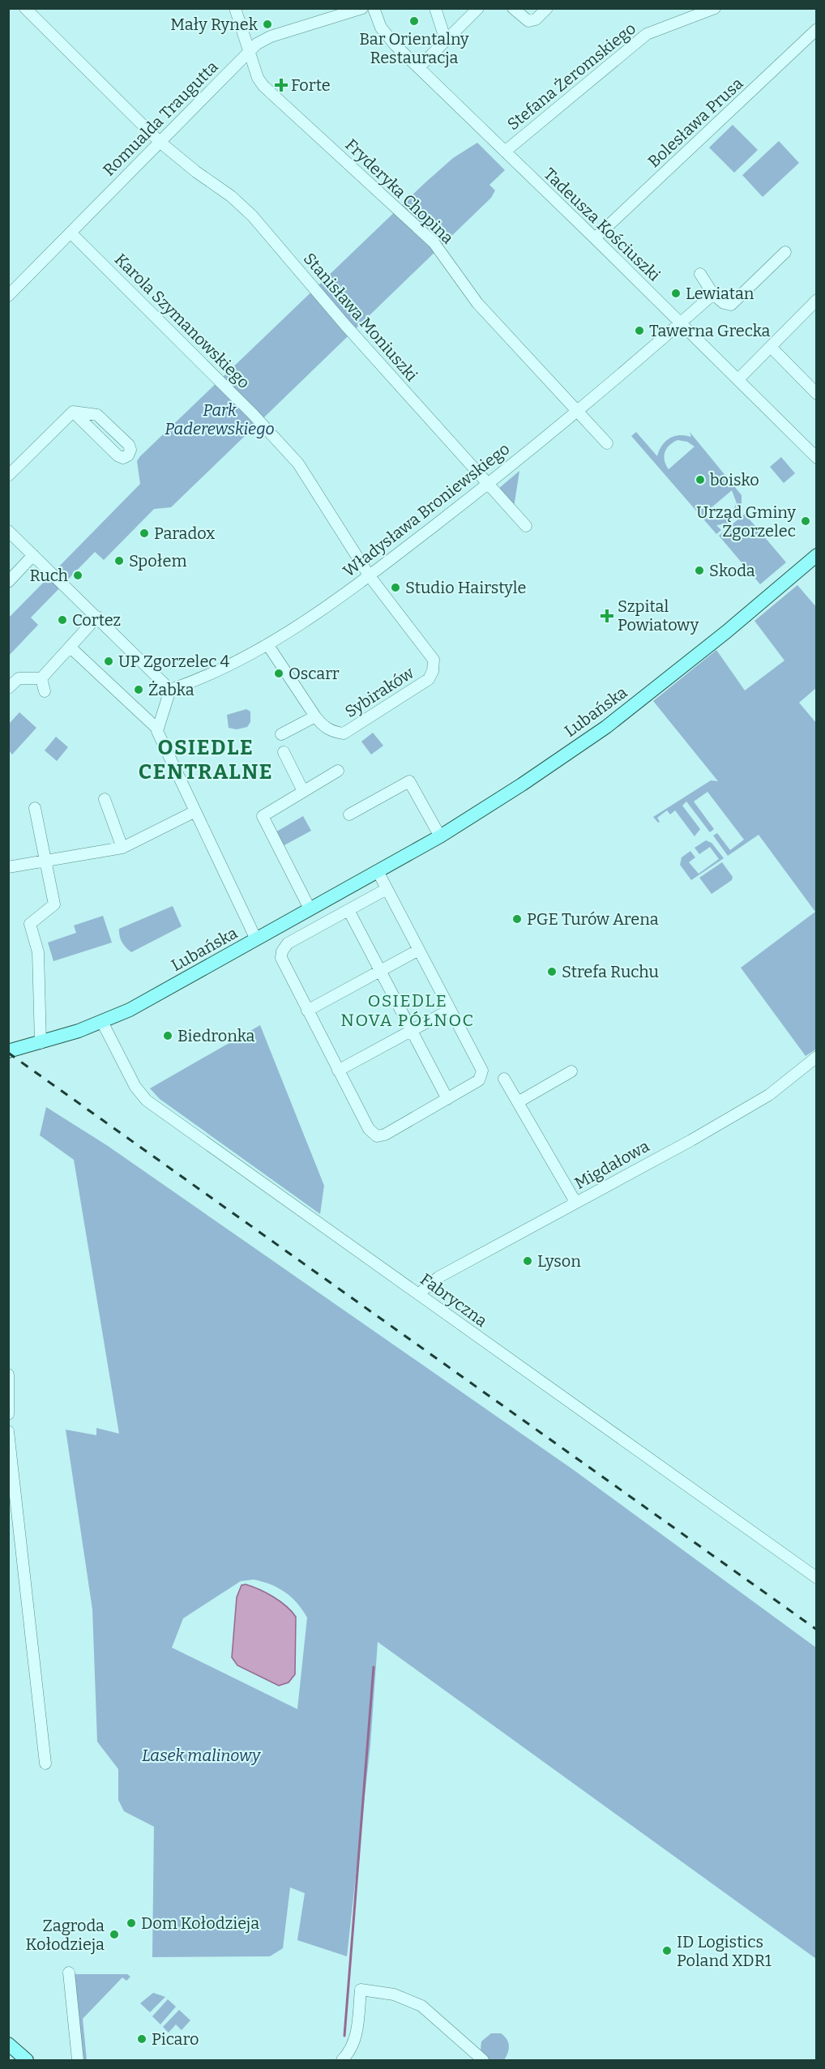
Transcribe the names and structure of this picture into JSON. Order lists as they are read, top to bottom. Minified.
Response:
{"streets":{"main road":["Lubańska"],"street":["Stefana Żeromskiego","Romualda Traugutta","Bolesława Prusa","Fryderyka Chopina","Tadeusza Kościuszki","Stanisława Moniuszki","Karola Szymanowskiego","Władysława Broniewskiego","Sybiraków","Migdałowa","Fabryczna"]},"crossings":[["Stefana Żeromskiego","Tadeusza Kościuszki"],["Romualda Traugutta","Fryderyka Chopina"],["Romualda Traugutta","Stanisława Moniuszki"],["Romualda Traugutta","Karola Szymanowskiego"],["Bolesława Prusa","Tadeusza Kościuszki"],["Fryderyka Chopina","Władysława Broniewskiego"],["Tadeusza Kościuszki","Władysława Broniewskiego"],["Stanisława Moniuszki","Władysława Broniewskiego"],["Karola Szymanowskiego","Władysława Broniewskiego"],["Karola Szymanowskiego","Sybiraków"],["Władysława Broniewskiego","Sybiraków"],["Lubańska","Fabryczna"],["Migdałowa","Fabryczna"]],"districts":["OSIEDLE CENTRALNE","OSIEDLE NOVA PÓŁNOC"],"parks":["Park Paderewskiego","Lasek malinowy"],"places":{"other":["Bar Orientalny Restauracja","Mały Rynek","Lewiatan","Tawerna Grecka","boisko","Urząd Gminy Zgorzelec","Paradox","Społem","Skoda","Ruch","Studio Hairstyle","Cortez","UP Zgorzelec 4","Oscarr","Żabka","PGE Turów Arena","Strefa Ruchu","Biedronka","Lyson","Dom Kołodzieja","Zagroda Kołodzieja","ID Logistics Poland XDR1","Picaro"],"health":["Forte","Szpital Powiatowy"]}}
